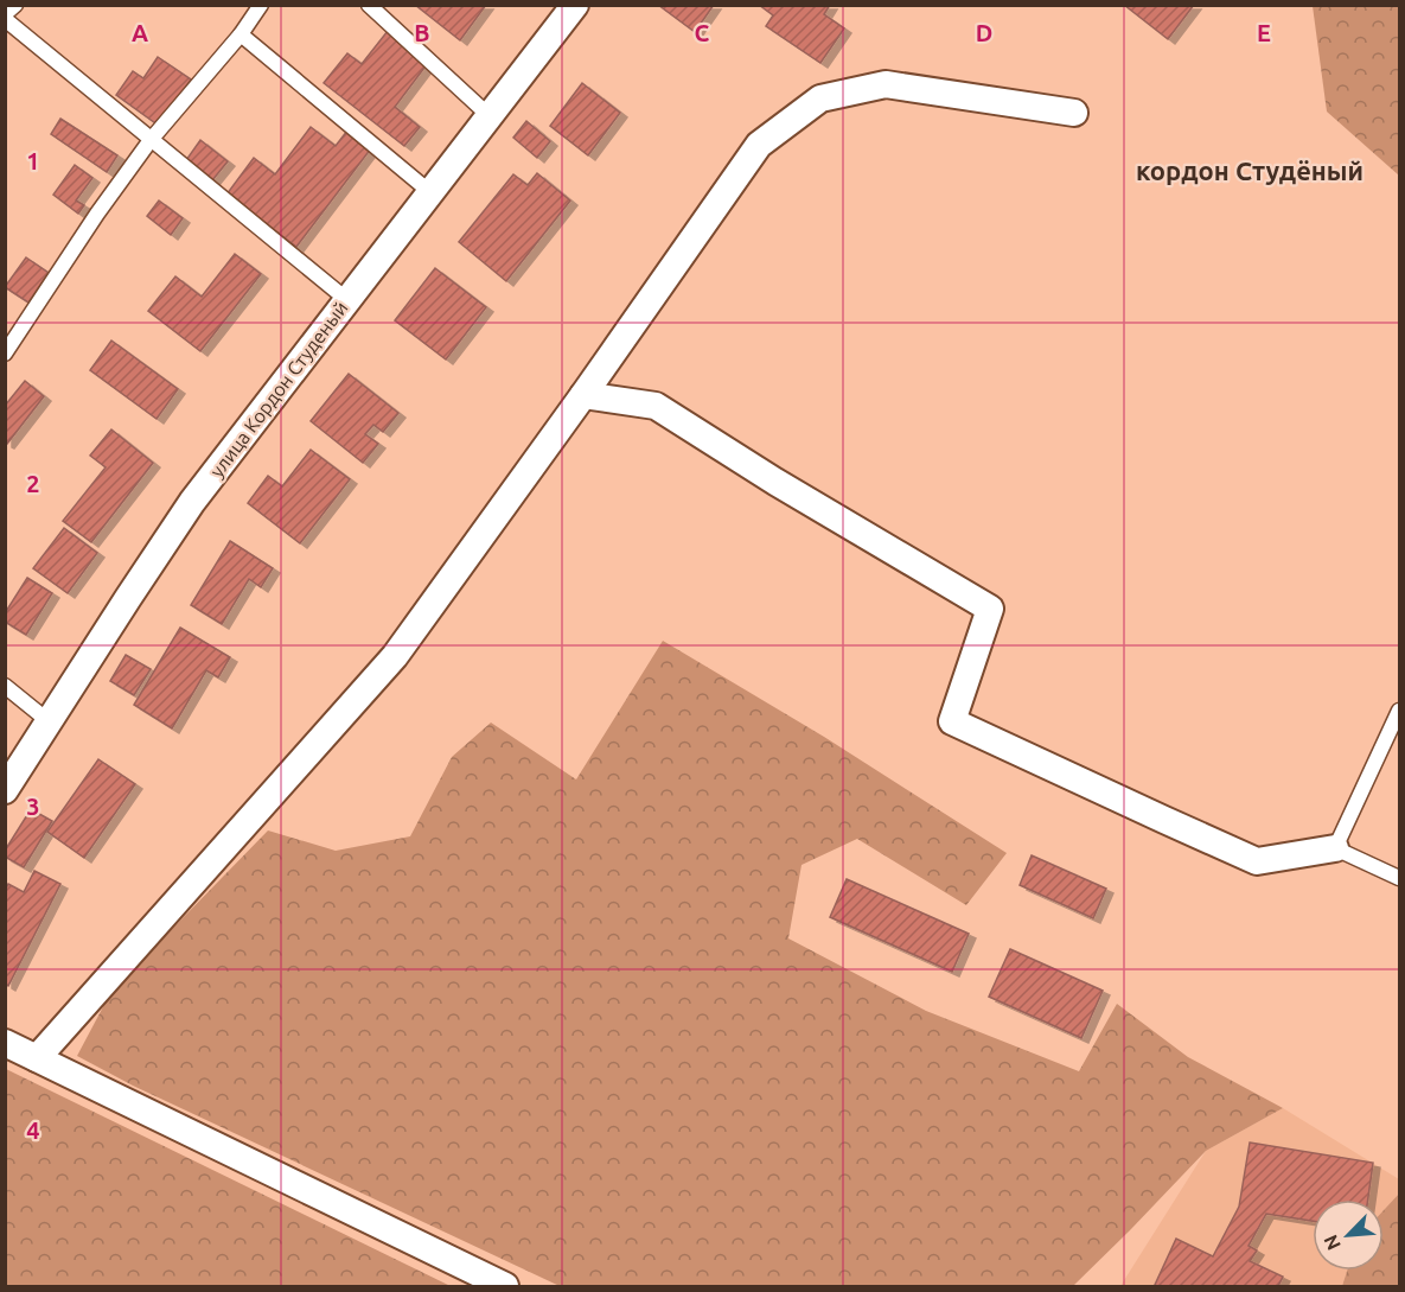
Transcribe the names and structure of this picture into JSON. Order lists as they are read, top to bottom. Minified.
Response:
{"streets":{"street":["улица Кордон Студеный"]},"districts":["кордон Студёный"],"north":"bottom left","grid":{"columns":["A","B","C","D","E"],"rows":["1","2","3","4"]}}
